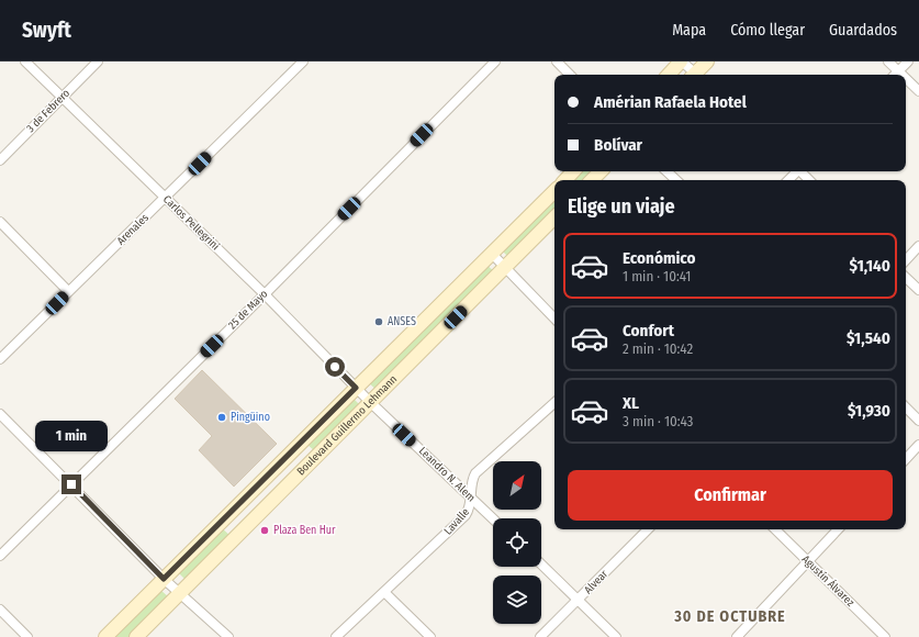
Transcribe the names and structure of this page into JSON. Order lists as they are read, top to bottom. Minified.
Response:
{"streets":{"main road":["Boulevard Guillermo Lehmann"],"street":["3 de Febrero","Carlos Pellegrini","Arenales","25 de Mayo","Leandro N. Alem","Lavalle","Agustín Álvarez","Alvear"]},"crossings":[["3 de Febrero","Carlos Pellegrini"],["Carlos Pellegrini","Arenales"],["Carlos Pellegrini","25 de Mayo"],["Carlos Pellegrini","Boulevard Guillermo Lehmann"],["Carlos Pellegrini","Leandro N. Alem"],["Boulevard Guillermo Lehmann","Leandro N. Alem"],["Leandro N. Alem","Lavalle"]],"districts":["30 DE OCTUBRE"],"places":["ANSES","Pingüino","Plaza Ben Hur"],"north":"top right","page":{"header":"Swyft","nav":["Mapa","Cómo llegar","Guardados"],"banner":["Amérian Rafaela Hotel","Bolívar"],"heading":"Elige un viaje","list":[{"name":"Económico","note":"1 min · 10:41","value":"$1,140"},{"name":"Confort","note":"2 min · 10:42","value":"$1,540"},{"name":"XL","note":"3 min · 10:43","value":"$1,930"}],"bubble":"1 min","buttons":"Confirmar"}}
